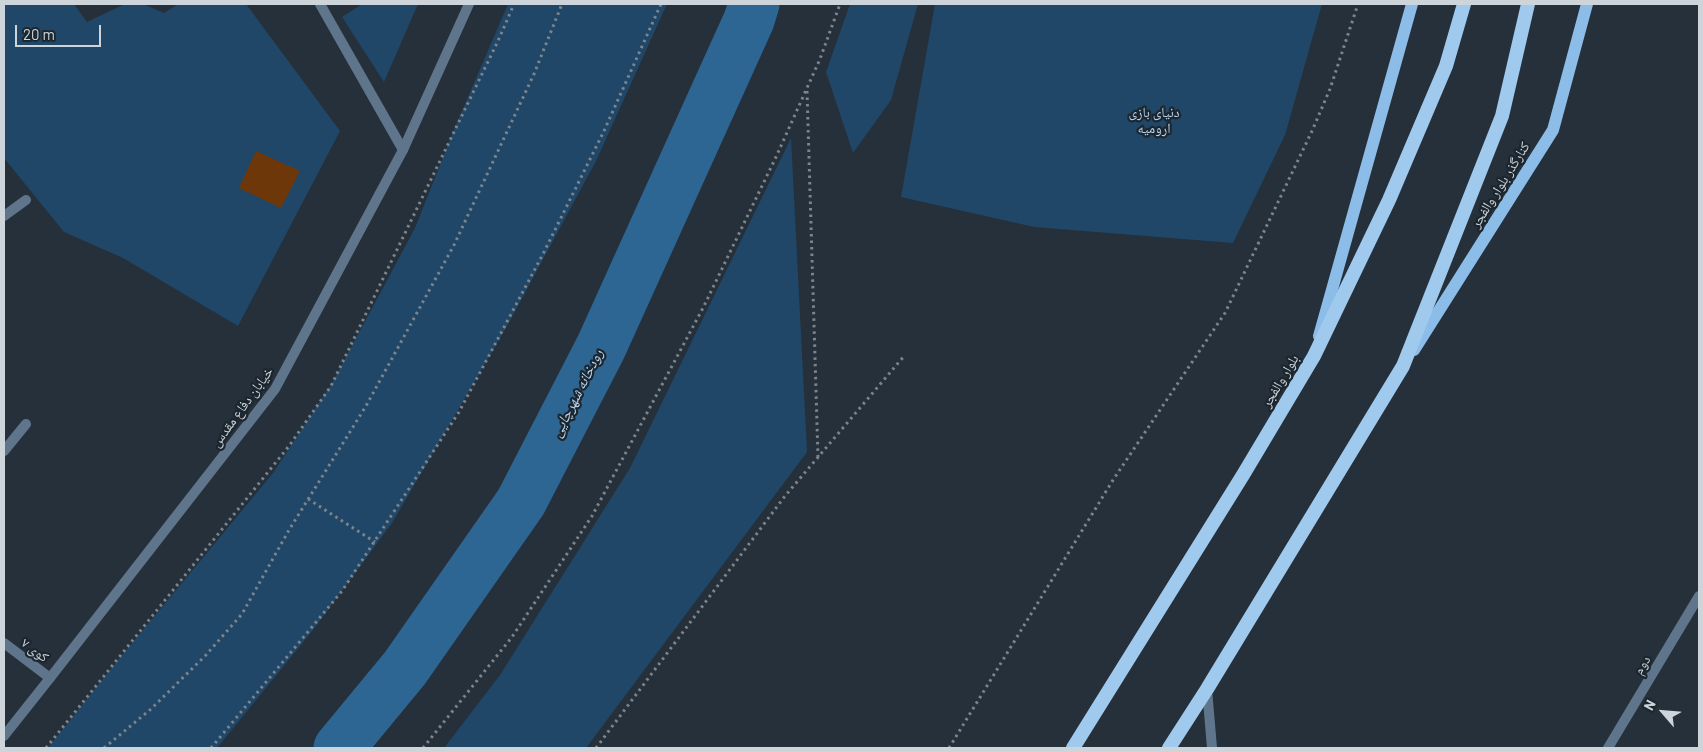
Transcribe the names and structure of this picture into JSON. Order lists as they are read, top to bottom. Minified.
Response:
{"streets":{"highway":["بلوار والفجر"],"main road":["کنارگذر بلوار والفجر"],"street":["خیابان دفاع مقدس","کوی ۷","دوم"]},"crossings":[["خیابان دفاع مقدس","کوی ۷"]],"water":["رودخانه شهرچایی"],"parks":["دنیای بازی ارومیه"],"scale_bar":"20 m","north":"top left"}
